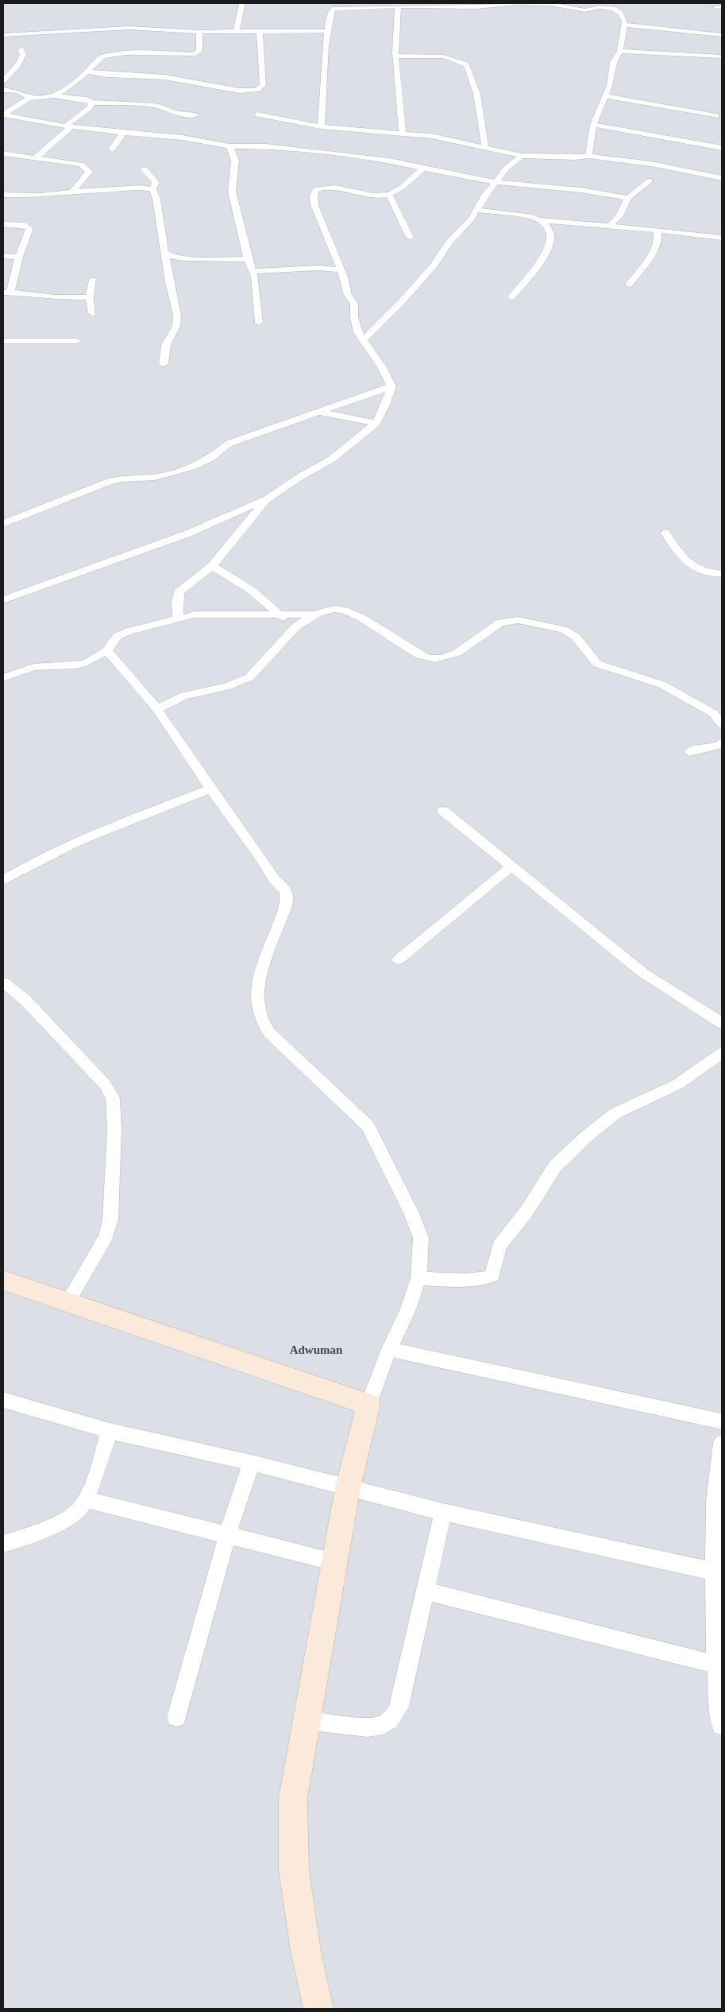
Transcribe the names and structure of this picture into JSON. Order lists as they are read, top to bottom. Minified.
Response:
{"districts":["Adwuman"]}
